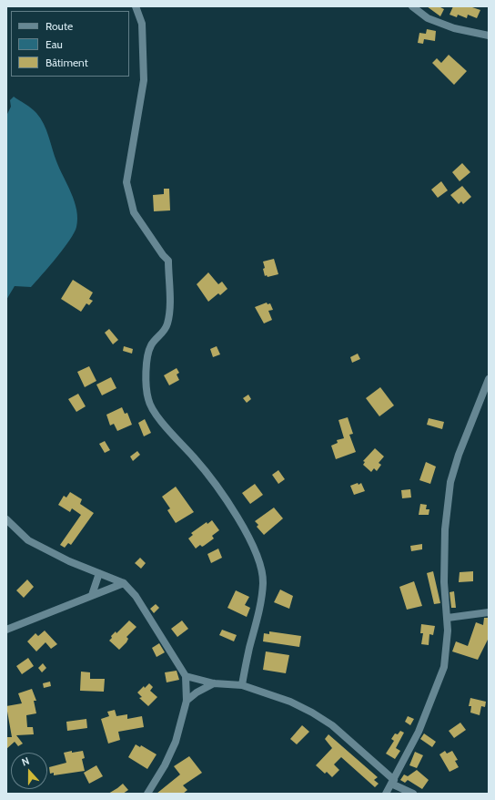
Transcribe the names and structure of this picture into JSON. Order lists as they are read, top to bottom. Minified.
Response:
{"legend":["Route","Eau","Bâtiment"],"north":"top"}
